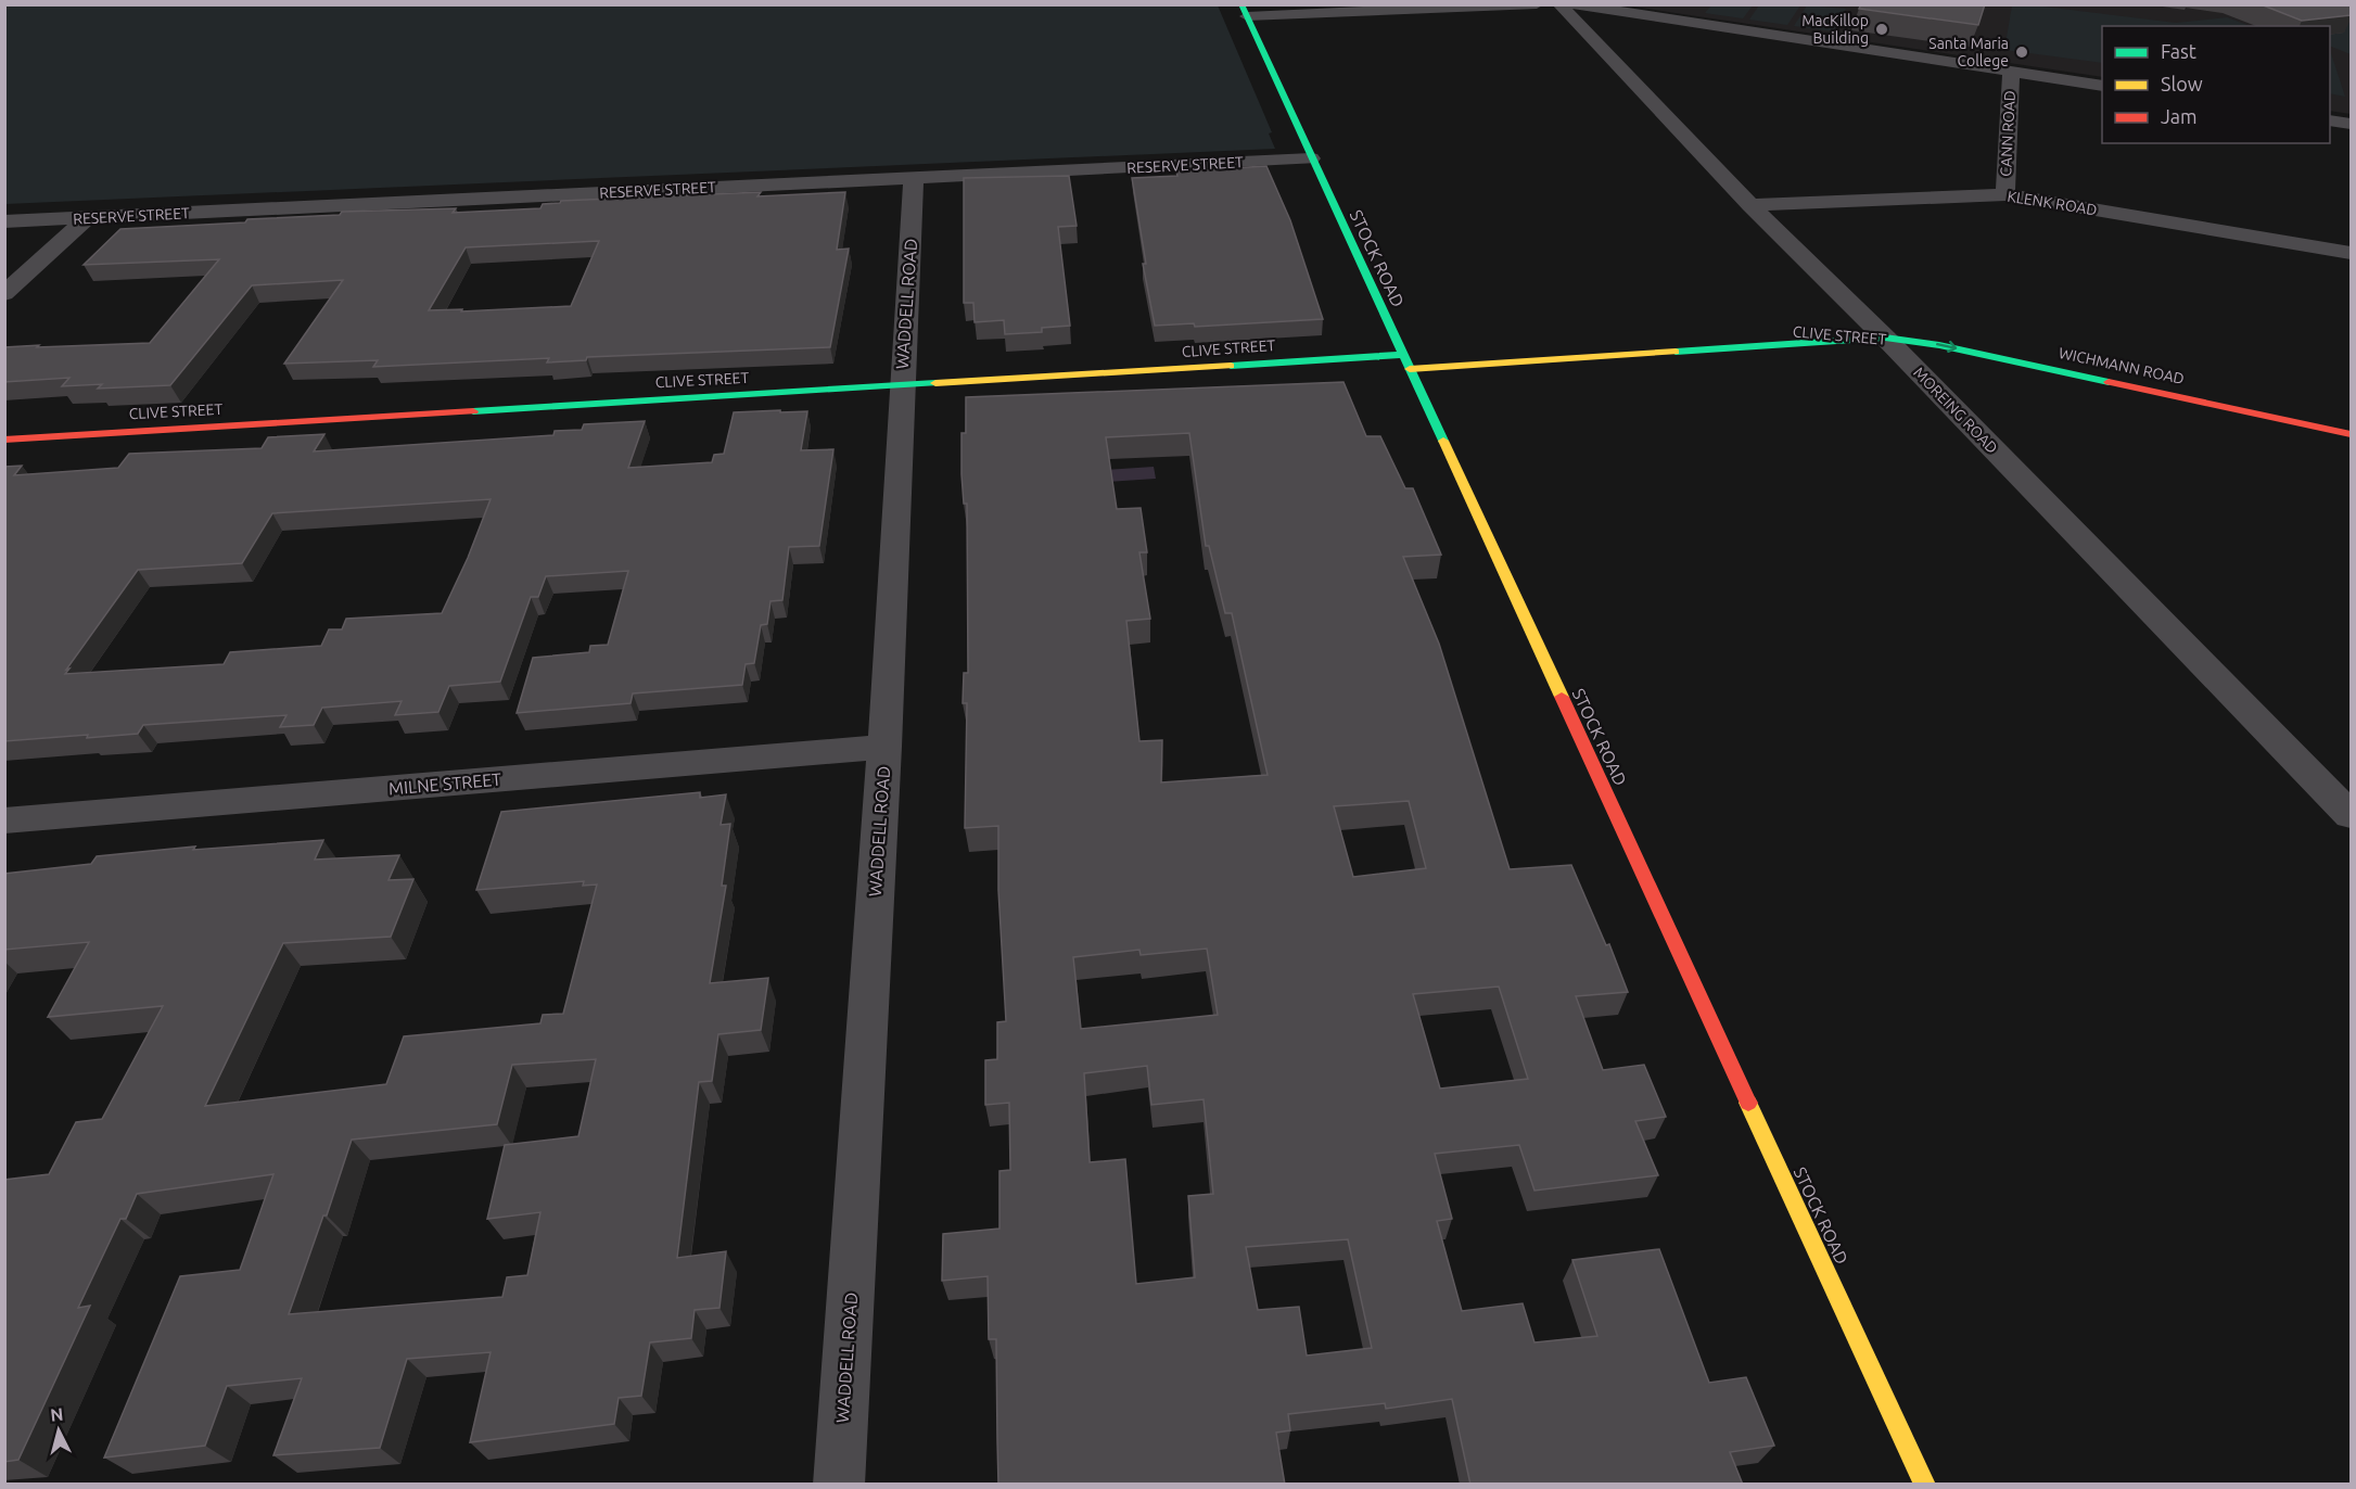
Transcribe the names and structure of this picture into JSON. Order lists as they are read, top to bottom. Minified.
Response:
{"streets":{"street":["CANN ROAD","RESERVE STREET","KLENK ROAD","STOCK ROAD","WADDELL ROAD","CLIVE STREET","WICHMANN ROAD","MOREING ROAD","MILNE STREET"]},"crossings":[["CANN ROAD","KLENK ROAD"],["RESERVE STREET","STOCK ROAD"],["RESERVE STREET","WADDELL ROAD"],["KLENK ROAD","MOREING ROAD"],["STOCK ROAD","CLIVE STREET"],["WADDELL ROAD","CLIVE STREET"],["WADDELL ROAD","MILNE STREET"],["CLIVE STREET","WICHMANN ROAD"],["CLIVE STREET","MOREING ROAD"],["WICHMANN ROAD","MOREING ROAD"]],"places":["MacKillop Building","Santa Maria College"],"legend":["Fast","Slow","Jam"],"north":"top"}
